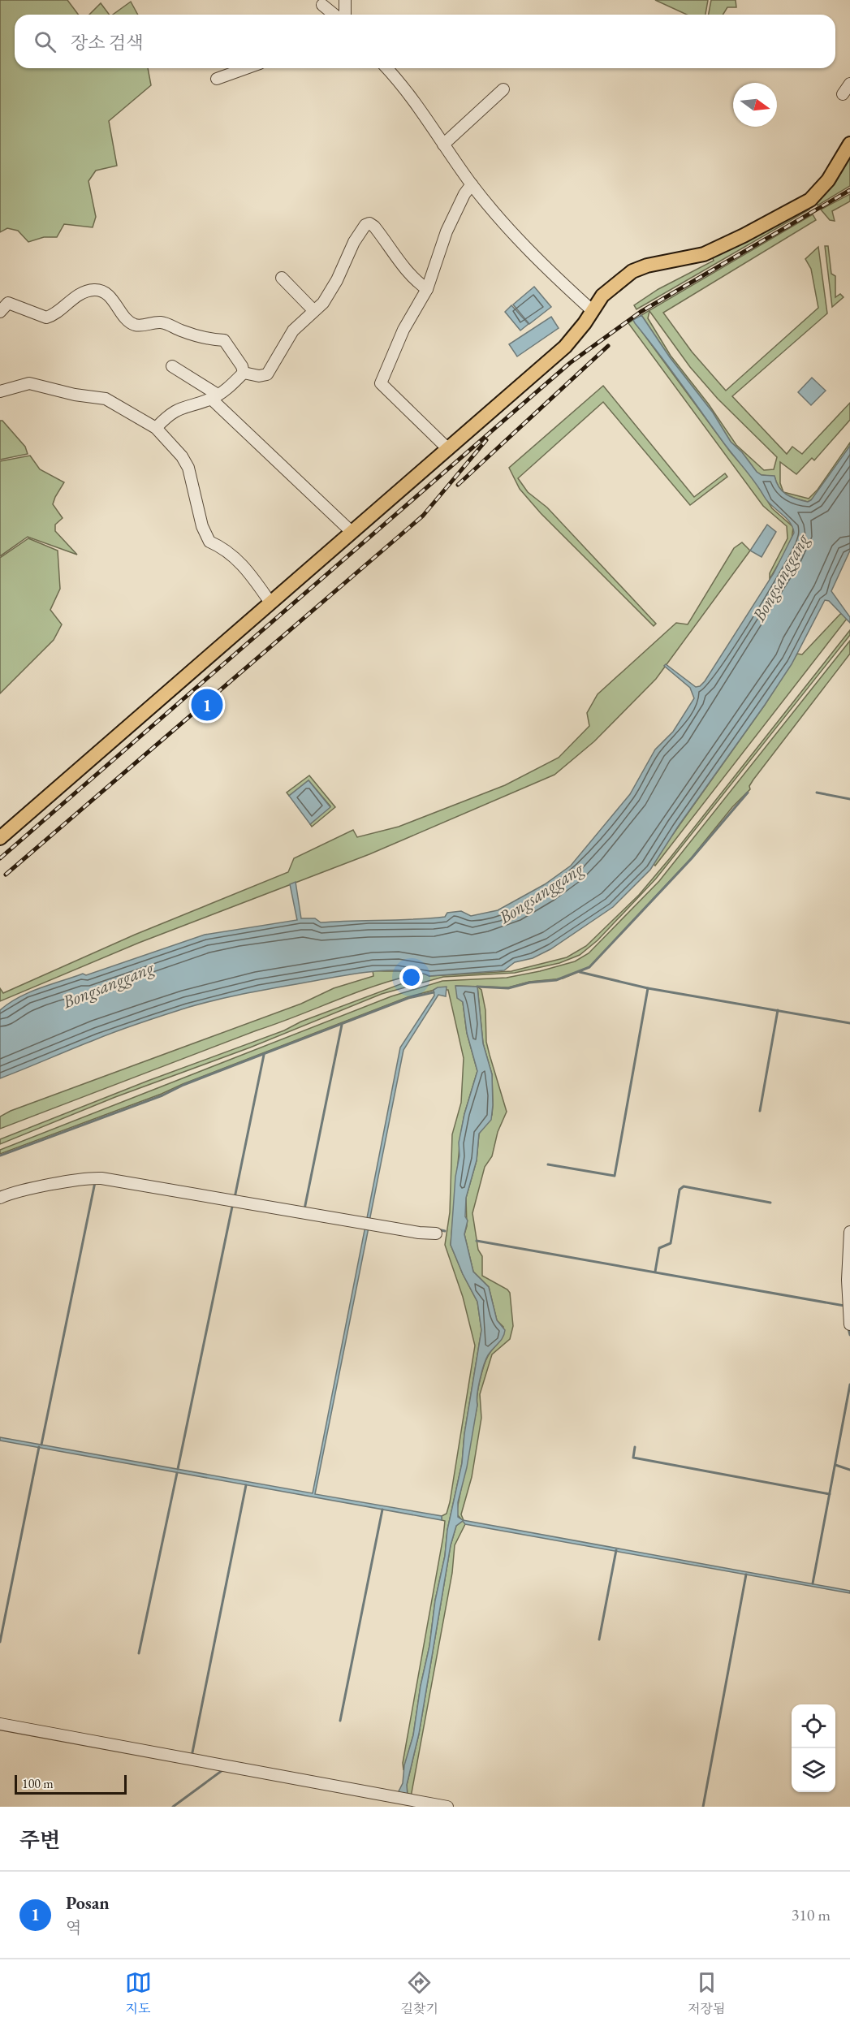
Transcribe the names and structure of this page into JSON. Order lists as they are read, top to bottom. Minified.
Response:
{"water":["Bongsanggang"],"scale_bar":"100 m","north":"right","page":{"search":"장소 검색","pins":"1","scale":"100 m","heading":"주변","list":[{"mark":"1","name":"Posan","note":"역","value":"310 m"}],"nav":["지도","길찾기","저장됨"]}}
